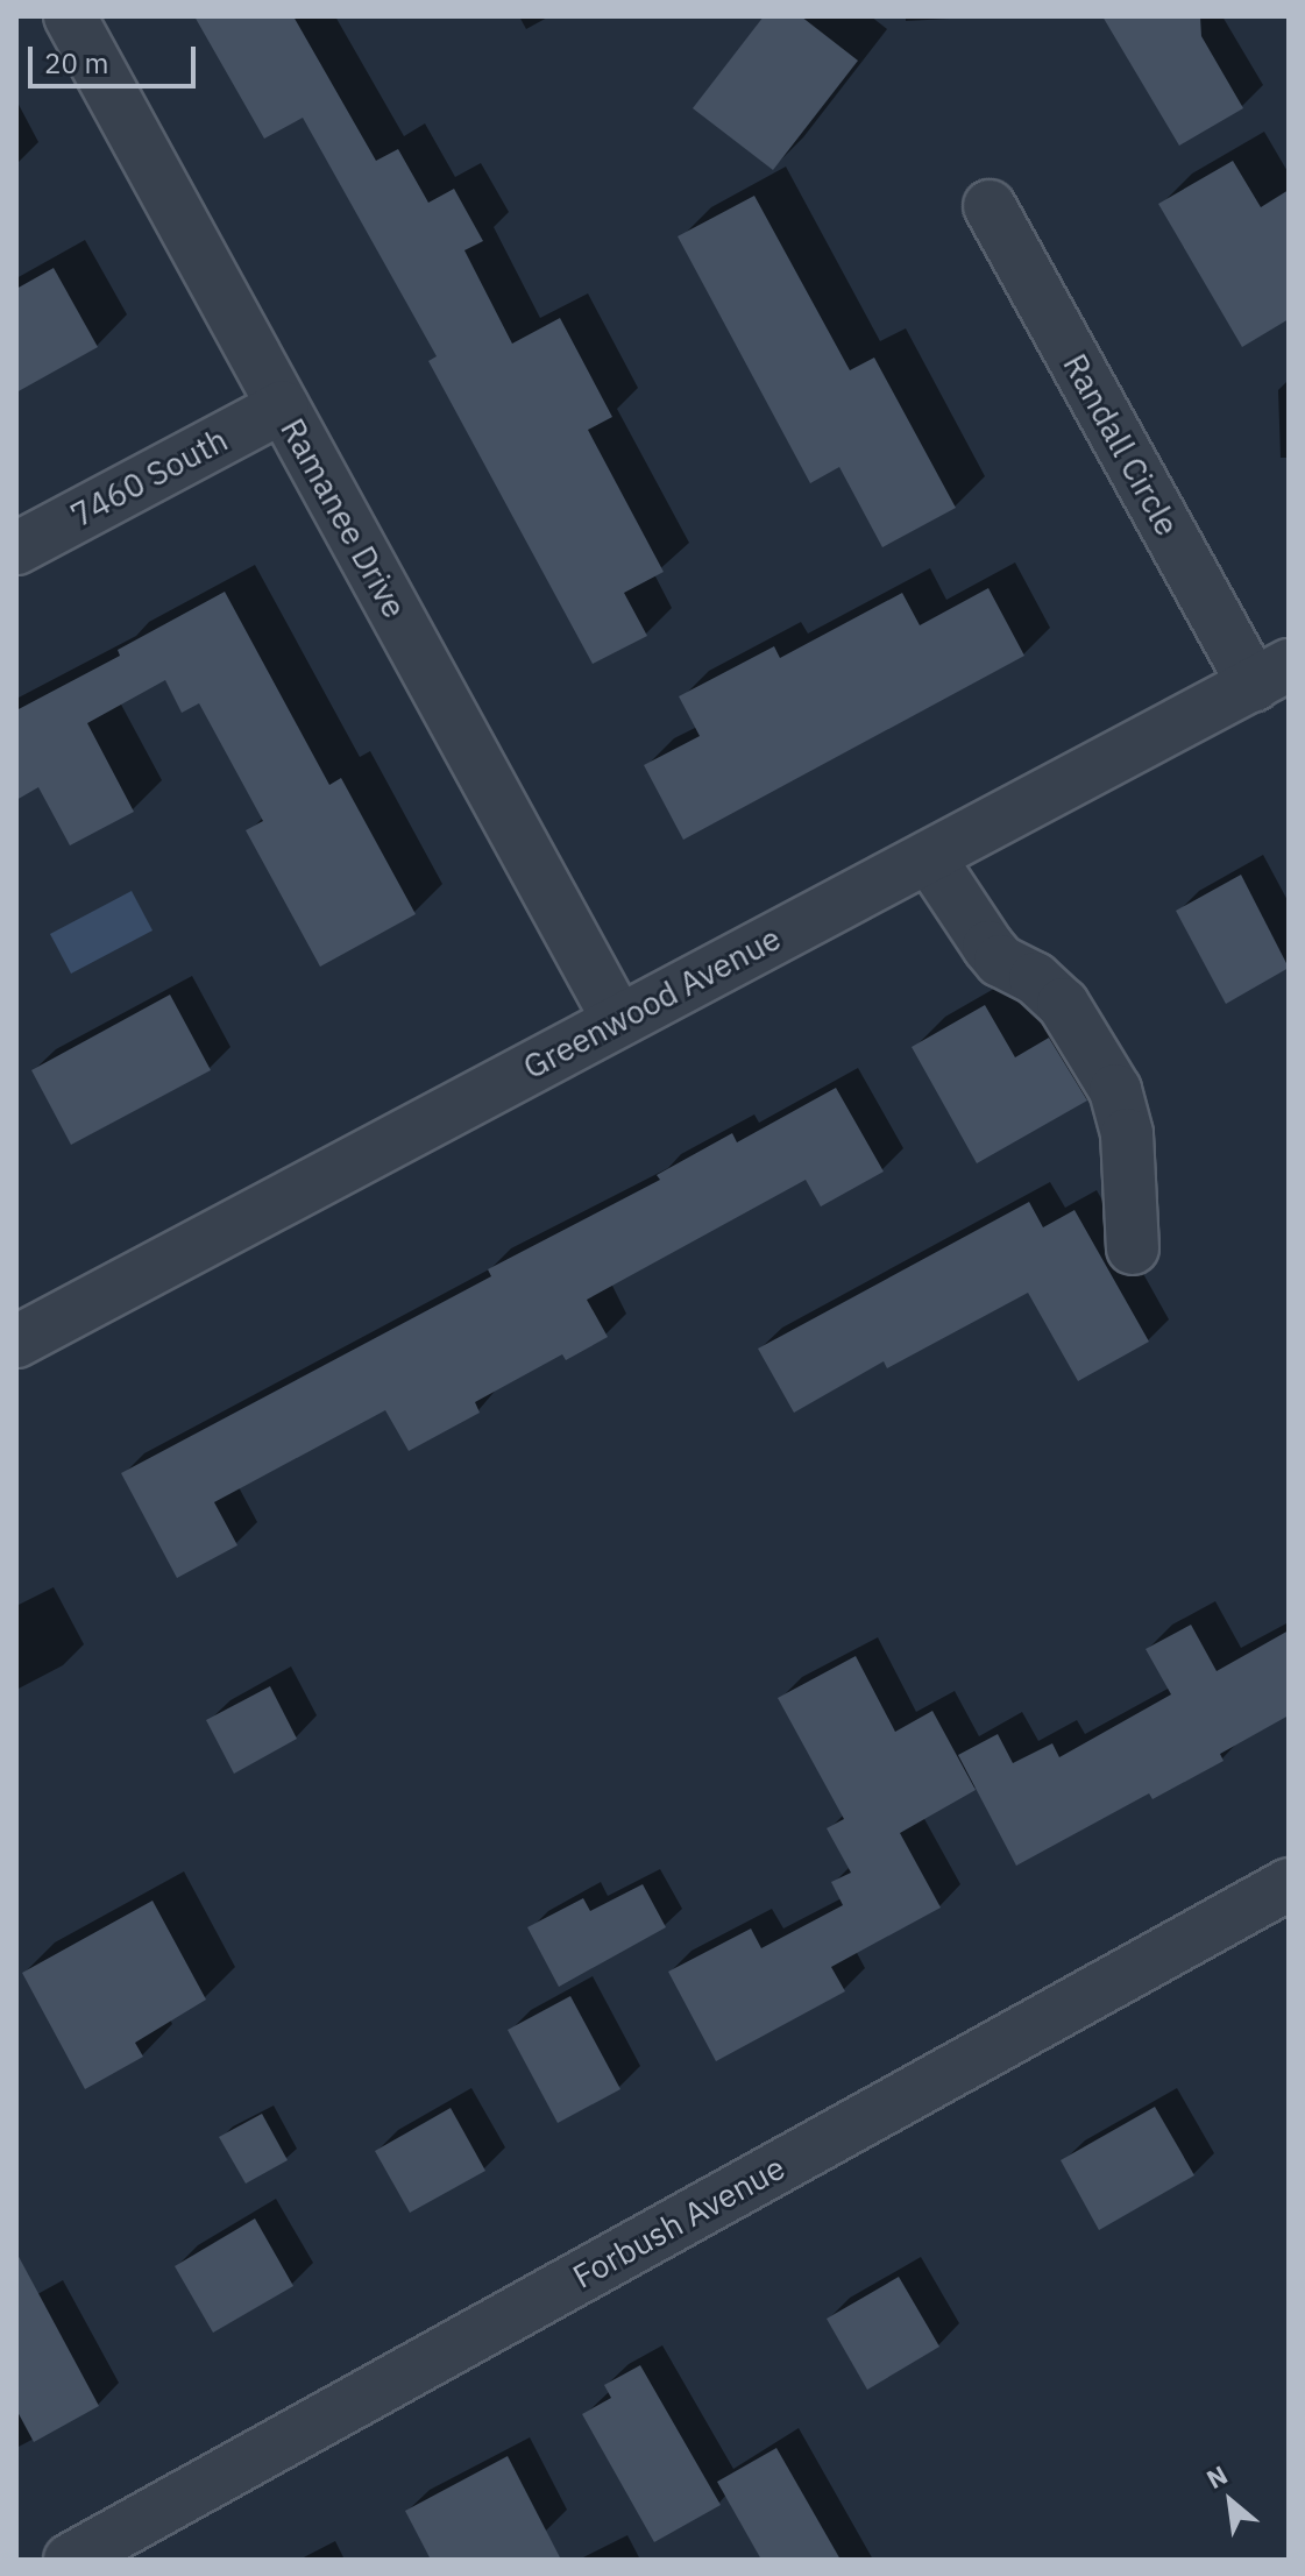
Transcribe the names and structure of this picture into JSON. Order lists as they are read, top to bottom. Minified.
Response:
{"streets":{"street":["Randall Circle","7460 South","Ramanee Drive","Greenwood Avenue","Forbush Avenue"]},"crossings":[["Randall Circle","Greenwood Avenue"],["7460 South","Ramanee Drive"],["Ramanee Drive","Greenwood Avenue"]],"scale_bar":"20 m","north":"top left"}
